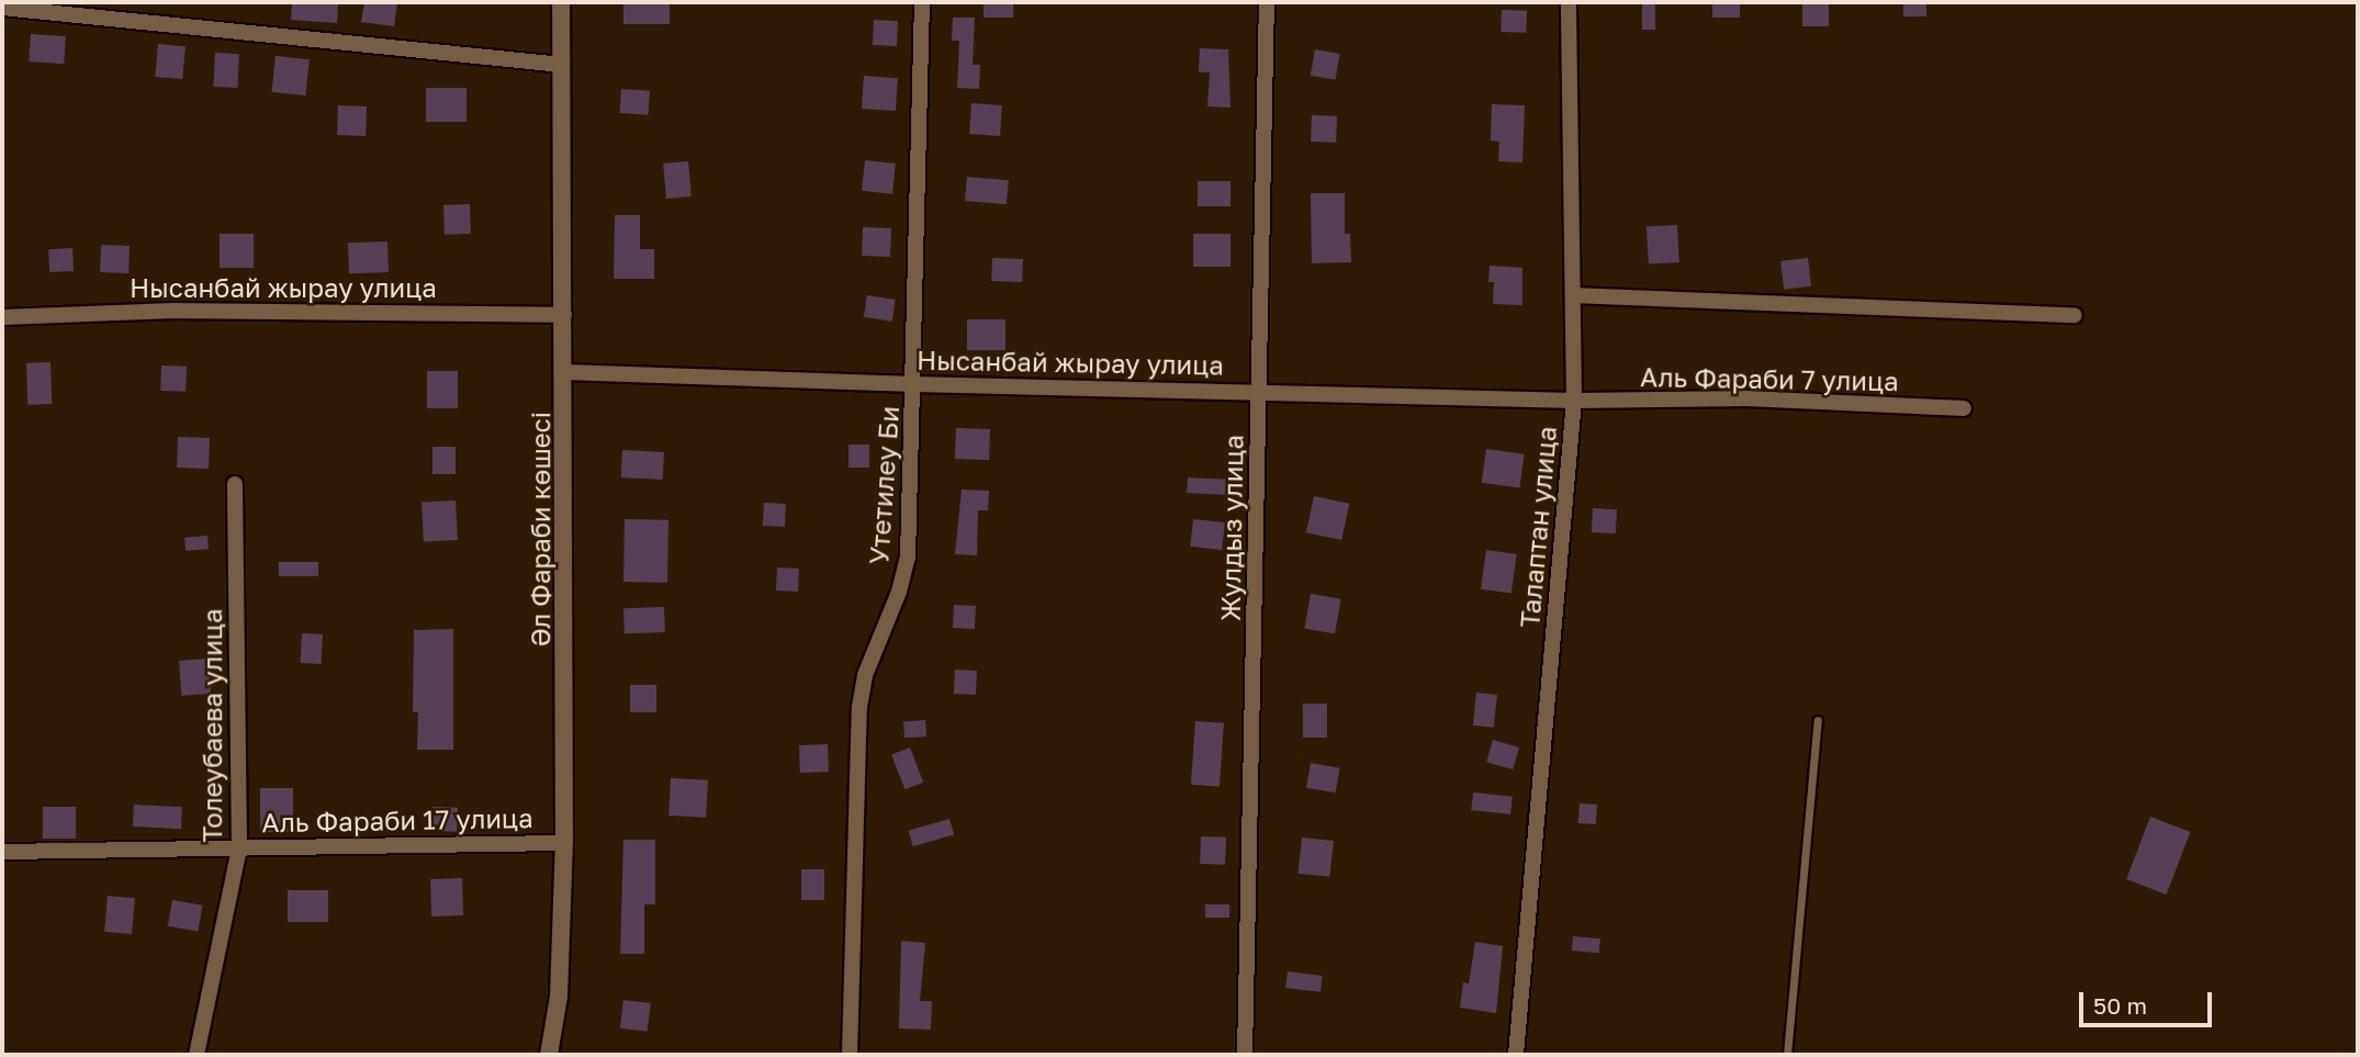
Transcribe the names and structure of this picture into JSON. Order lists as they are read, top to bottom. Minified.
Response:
{"streets":{"street":["Нысанбай жырау улица","Аль Фараби 7 улица","Утетилеу Би","Талаптан улица","Жулдыз улица","Әл Фараби көшесі","Толеубаева улица","Аль Фараби 17 улица"]},"crossings":[["Нысанбай жырау улица","Аль Фараби 7 улица"],["Нысанбай жырау улица","Утетилеу Би"],["Нысанбай жырау улица","Талаптан улица"],["Нысанбай жырау улица","Жулдыз улица"],["Нысанбай жырау улица","Әл Фараби көшесі"],["Аль Фараби 7 улица","Талаптан улица"],["Әл Фараби көшесі","Аль Фараби 17 улица"],["Толеубаева улица","Аль Фараби 17 улица"]],"scale_bar":"50 m"}
